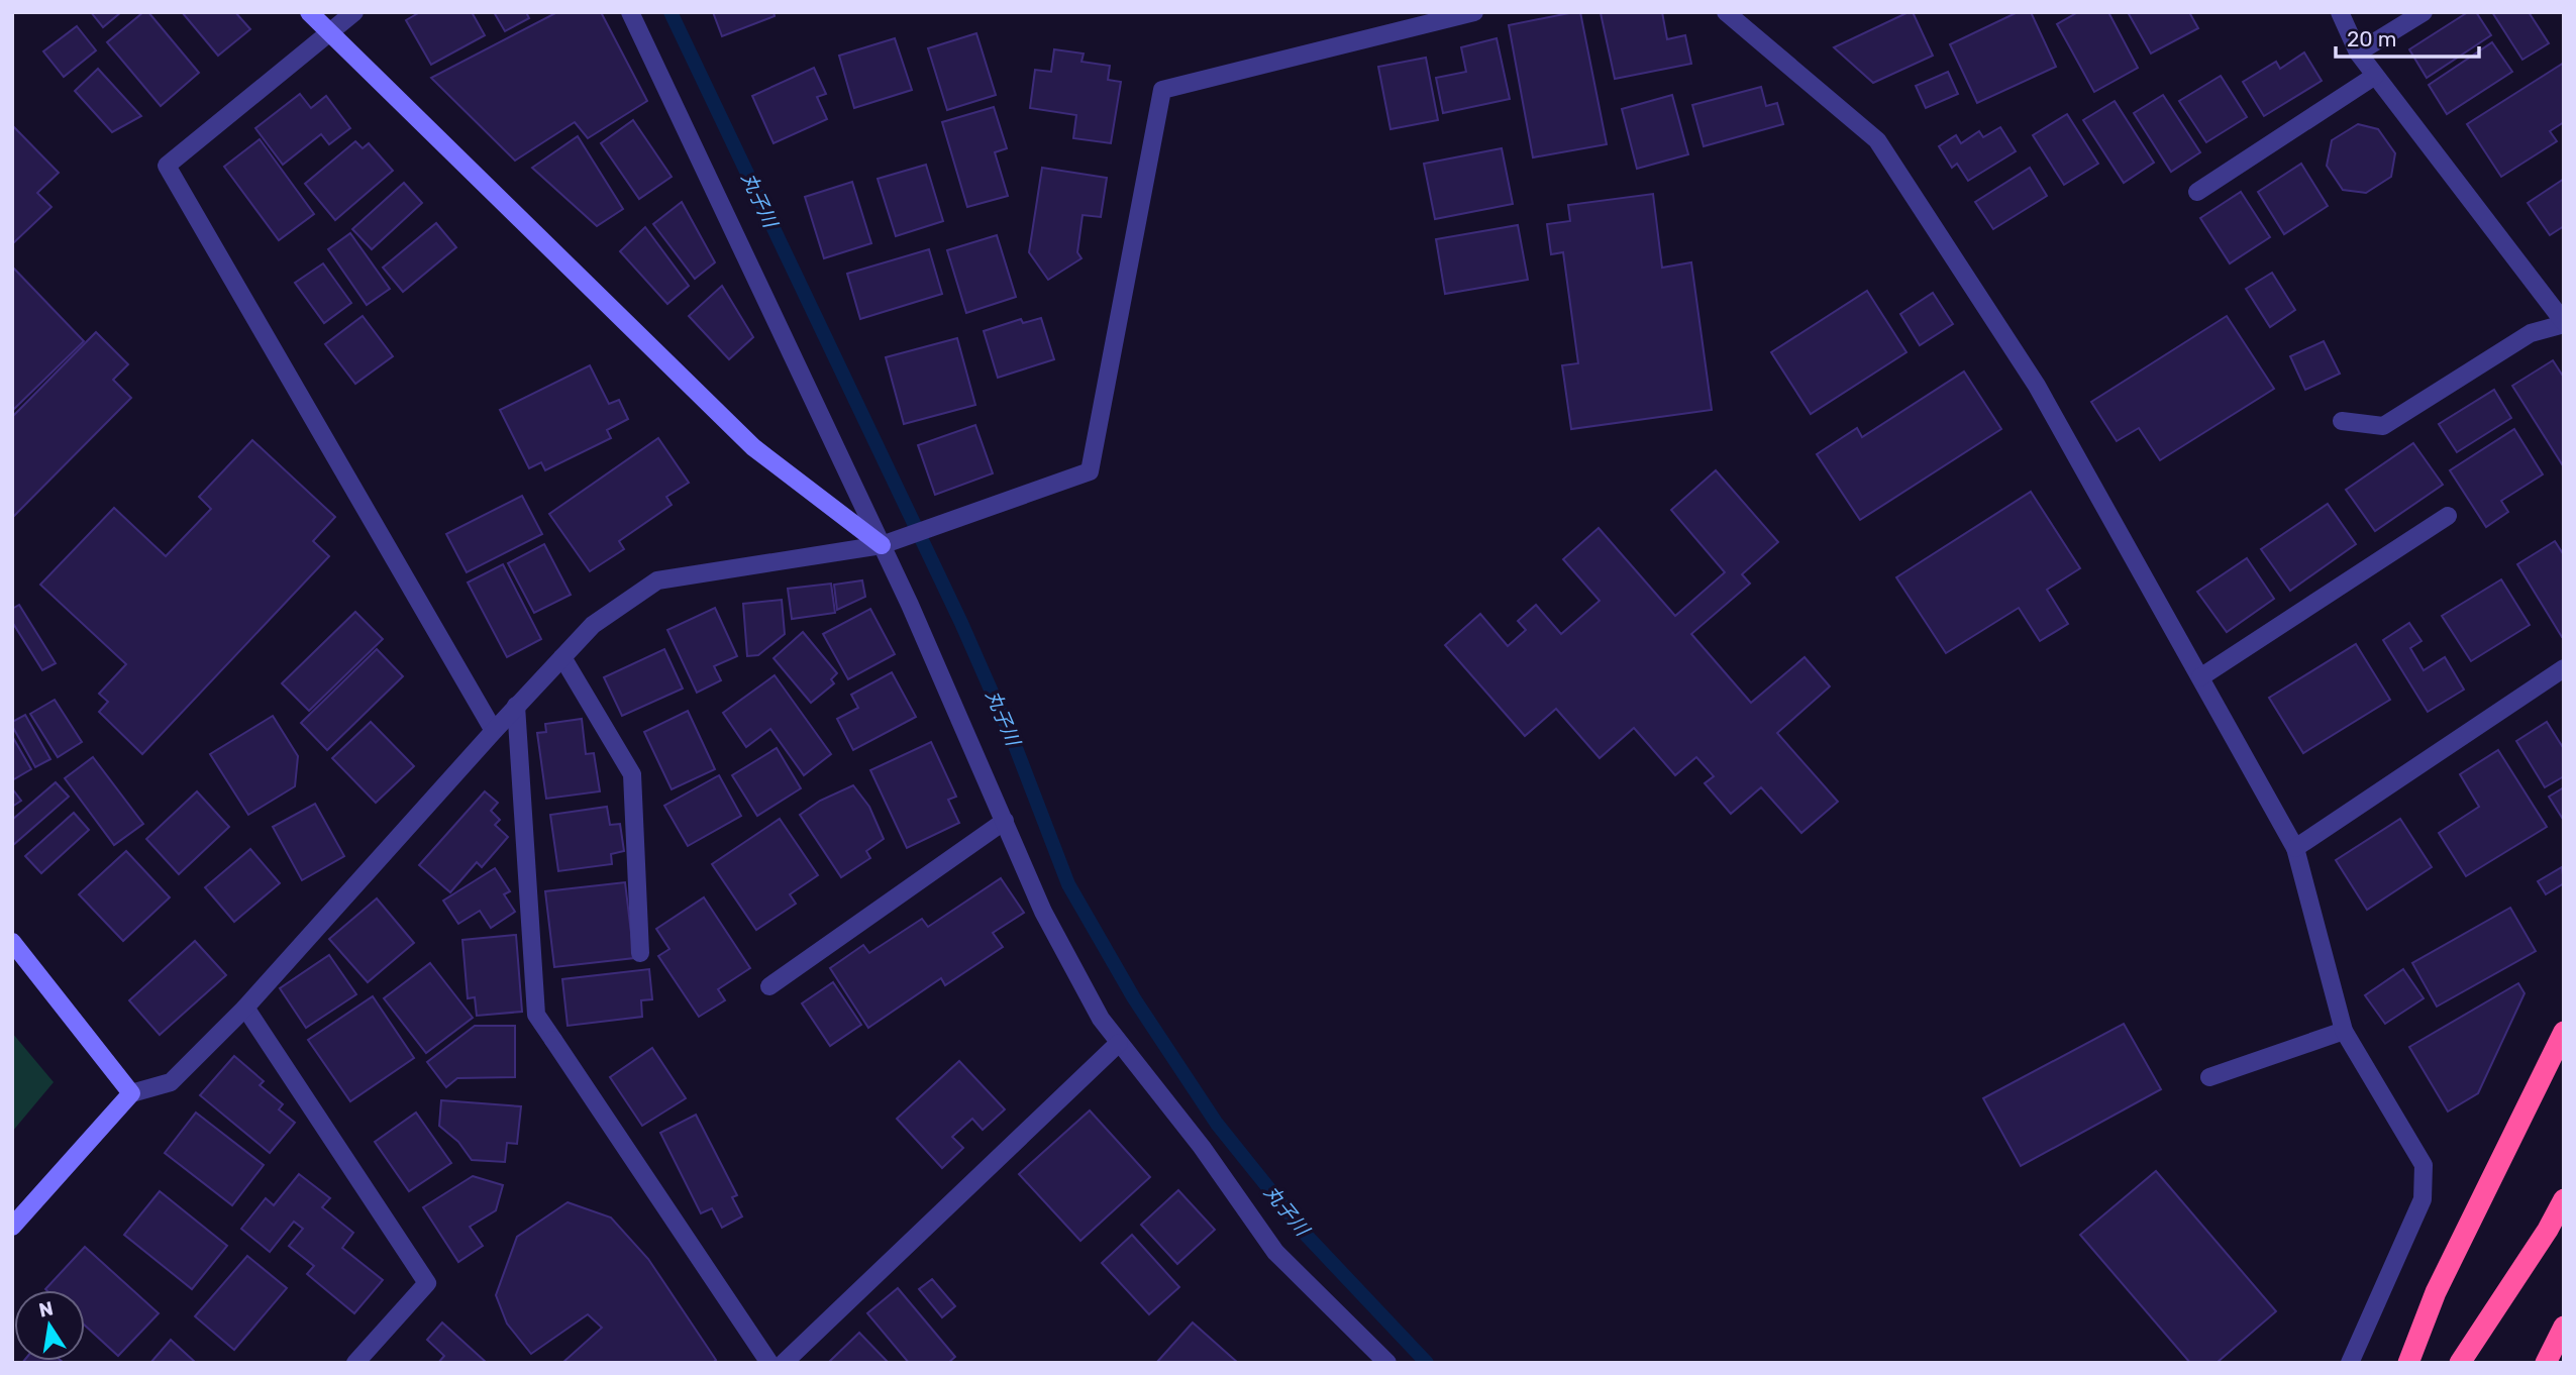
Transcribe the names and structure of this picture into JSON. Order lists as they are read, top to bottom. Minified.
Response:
{"water":["丸子川"],"scale_bar":"20 m","north":"top"}
